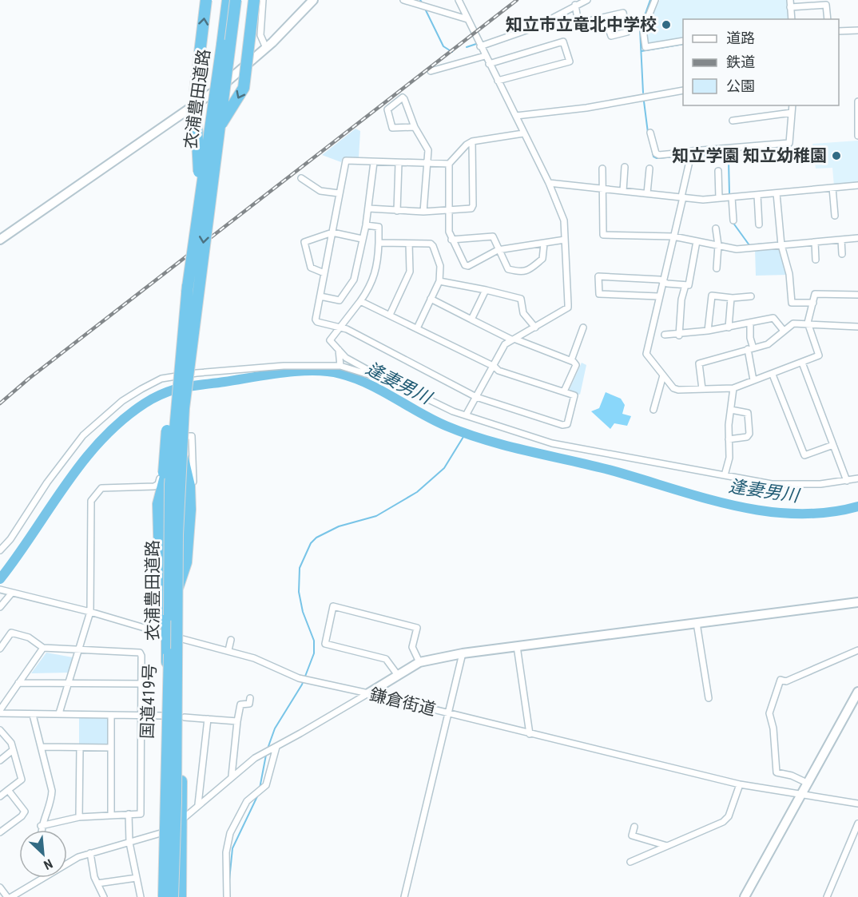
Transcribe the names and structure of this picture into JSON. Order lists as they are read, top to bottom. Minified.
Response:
{"streets":{"highway":["衣浦豊田道路","国道419号"],"street":["鎌倉街道"]},"crossings":[["衣浦豊田道路","国道419号"],["国道419号","鎌倉街道"]],"water":["逢妻男川"],"places":["知立市立竜北中学校","知立学園 知立幼稚園"],"legend":["道路","鉄道","公園"],"north":"bottom right"}
